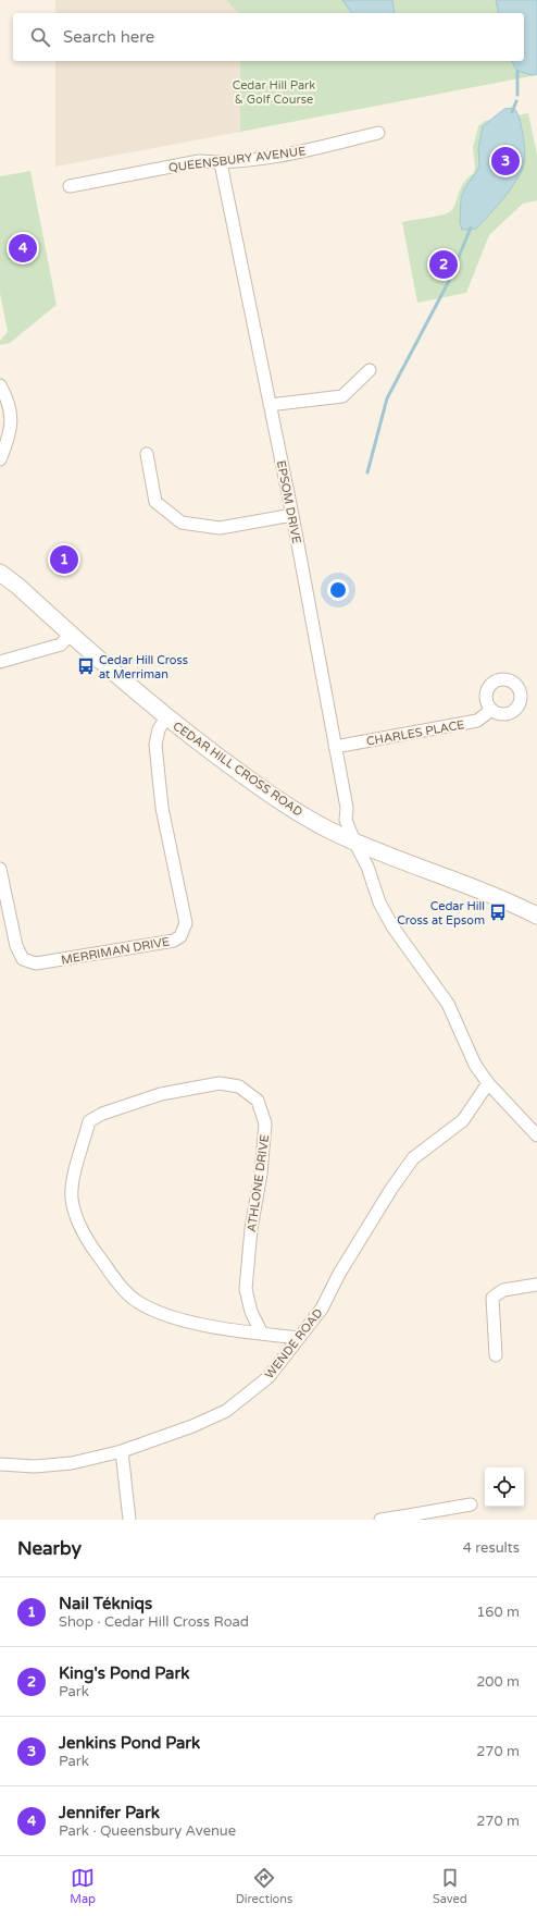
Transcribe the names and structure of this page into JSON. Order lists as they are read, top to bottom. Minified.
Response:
{"streets":{"main road":["CEDAR HILL CROSS ROAD"],"street":["QUEENSBURY AVENUE","EPSOM DRIVE","CHARLES PLACE","MERRIMAN DRIVE","ATHLONE DRIVE","WENDE ROAD"]},"crossings":[["QUEENSBURY AVENUE","EPSOM DRIVE"],["EPSOM DRIVE","CHARLES PLACE"],["EPSOM DRIVE","CEDAR HILL CROSS ROAD"],["EPSOM DRIVE","WENDE ROAD"],["CEDAR HILL CROSS ROAD","MERRIMAN DRIVE"],["ATHLONE DRIVE","WENDE ROAD"]],"parks":["Cedar Hill Park & Golf Course"],"places":{"bus stop":["Cedar Hill Cross at Merriman","Cedar Hill Cross at Epsom"]},"page":{"search":"Search here","pins":["3","4","2","1"],"heading":["Nearby","4 results"],"list":[{"mark":"1","name":"Nail Tékniqs","note":"Shop · Cedar Hill Cross Road","value":"160 m"},{"mark":"2","name":"King's Pond Park","note":"Park","value":"200 m"},{"mark":"3","name":"Jenkins Pond Park","note":"Park","value":"270 m"},{"mark":"4","name":"Jennifer Park","note":"Park · Queensbury Avenue","value":"270 m"}],"nav":["Map","Directions","Saved"]}}
